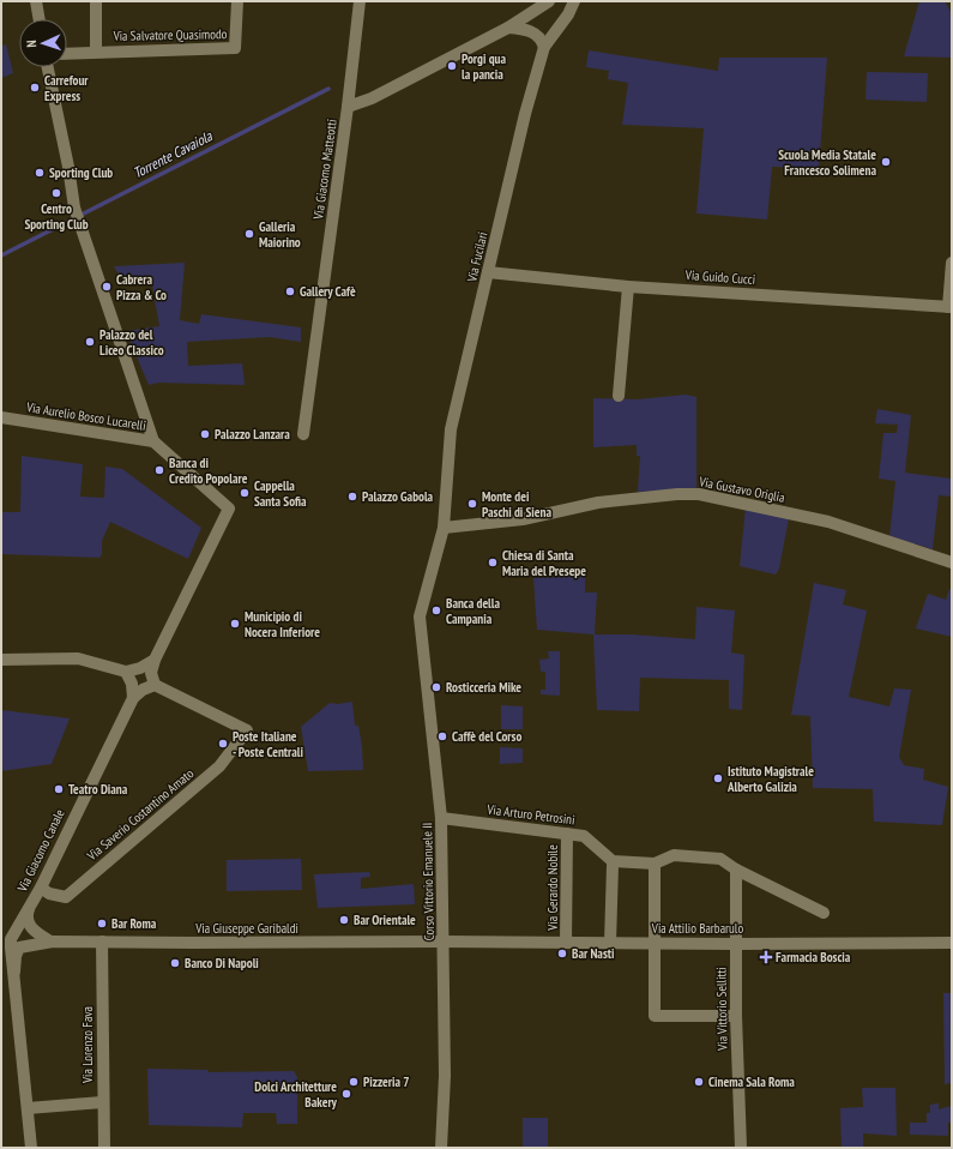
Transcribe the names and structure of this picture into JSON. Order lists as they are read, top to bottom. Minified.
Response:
{"streets":{"street":["Via Salvatore Quasimodo","Via Giacomo Matteotti","Via Fucilari","Via Guido Cucci","Via Aurelio Bosco Lucarelli","Via Gustavo Origlia","Via Saverio Costantino Amato","Via Arturo Petrosini","Via Giacomo Canale","Corso Vittorio Emanuele II","Via Gerardo Nobile","Via Giuseppe Garibaldi","Via Attilio Barbarulo","Via Vittorio Sellitti","Via Lorenzo Fava"]},"crossings":[["Via Fucilari","Via Guido Cucci"],["Via Fucilari","Via Gustavo Origlia"],["Via Fucilari","Corso Vittorio Emanuele II"],["Via Saverio Costantino Amato","Via Giacomo Canale"],["Via Arturo Petrosini","Corso Vittorio Emanuele II"],["Via Arturo Petrosini","Via Gerardo Nobile"],["Via Arturo Petrosini","Via Vittorio Sellitti"],["Corso Vittorio Emanuele II","Via Giuseppe Garibaldi"],["Corso Vittorio Emanuele II","Via Attilio Barbarulo"],["Via Gerardo Nobile","Via Attilio Barbarulo"],["Via Giuseppe Garibaldi","Via Attilio Barbarulo"],["Via Giuseppe Garibaldi","Via Lorenzo Fava"],["Via Attilio Barbarulo","Via Vittorio Sellitti"]],"water":["Torrente Cavaiola"],"places":{"other":["Porgi qua la pancia","Carrefour Express","Scuola Media Statale Francesco Solimena","Sporting Club","Centro Sporting Club","Galleria Maiorino","Cabrera Pizza & Co","Gallery Cafè","Palazzo del Liceo Classico","Palazzo Lanzara","Banca di Credito Popolare","Cappella Santa Sofia","Palazzo Gabola","Monte dei Paschi di Siena","Chiesa di Santa Maria del Presepe","Banca della Campania","Municipio di Nocera Inferiore","Rosticceria Mike","Caffè del Corso","Poste Italiane - Poste Centrali","Istituto Magistrale Alberto Galizia","Teatro Diana","Bar Orientale","Bar Roma","Bar Nasti","Banco Di Napoli","Pizzeria 7","Cinema Sala Roma","Dolci Architetture Bakery"],"health":["Farmacia Boscia"]},"north":"left"}
